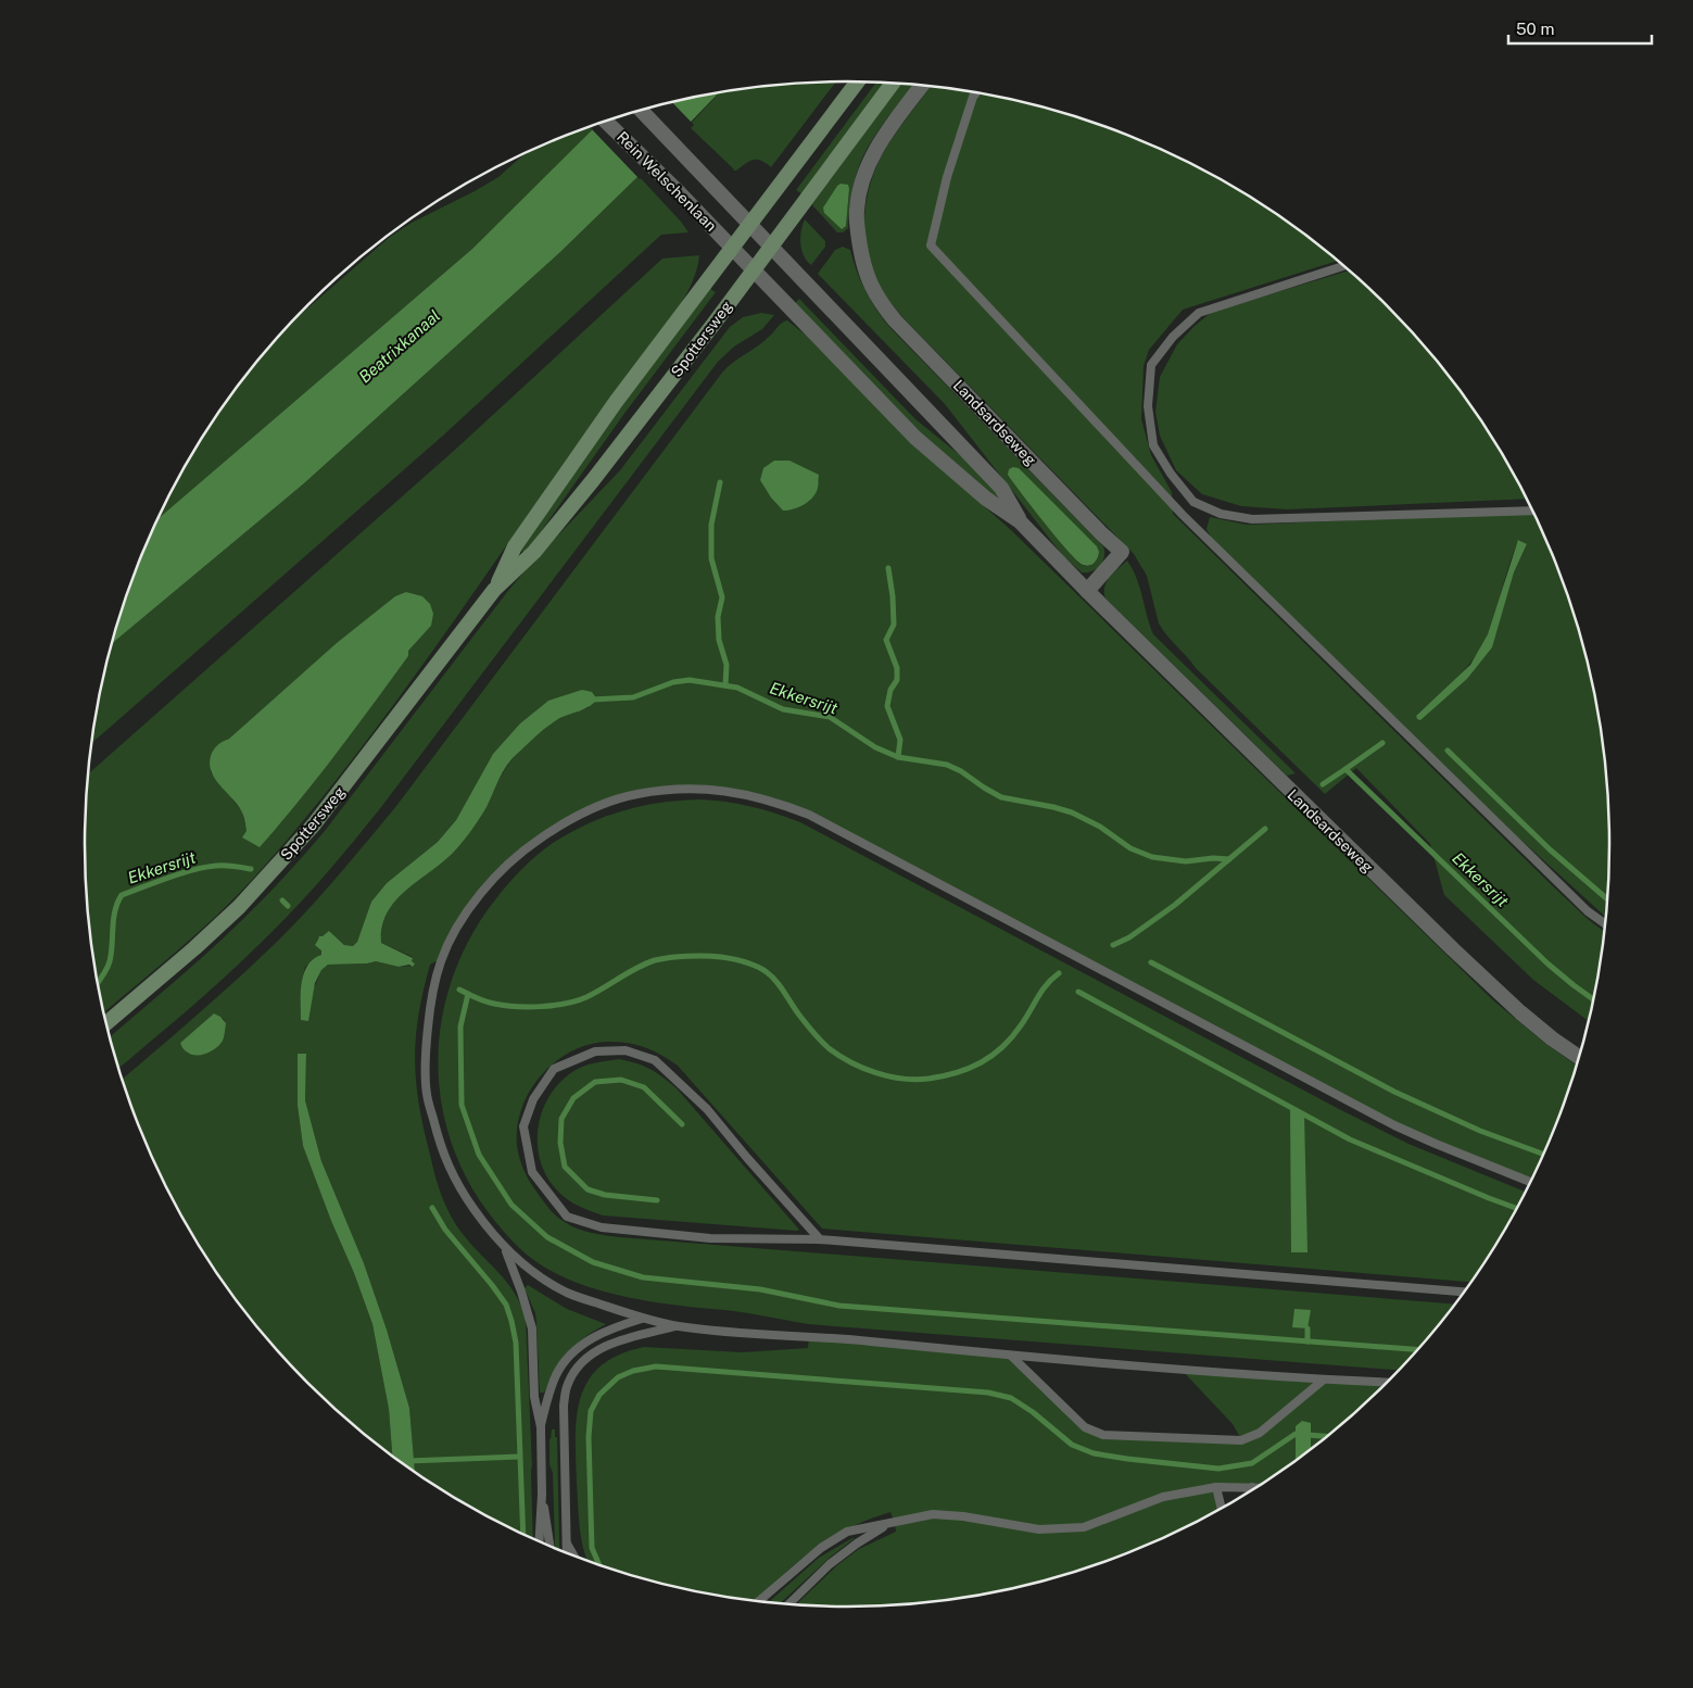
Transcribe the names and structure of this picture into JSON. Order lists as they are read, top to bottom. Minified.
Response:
{"streets":{"main road":["Spottersweg"],"street":["Rein Welschenlaan","Landsardseweg"]},"crossings":[["Rein Welschenlaan","Spottersweg"],["Rein Welschenlaan","Landsardseweg"],["Spottersweg","Landsardseweg"]],"water":["Beatrixkanaal","Ekkersrijt"],"scale_bar":"50 m"}
